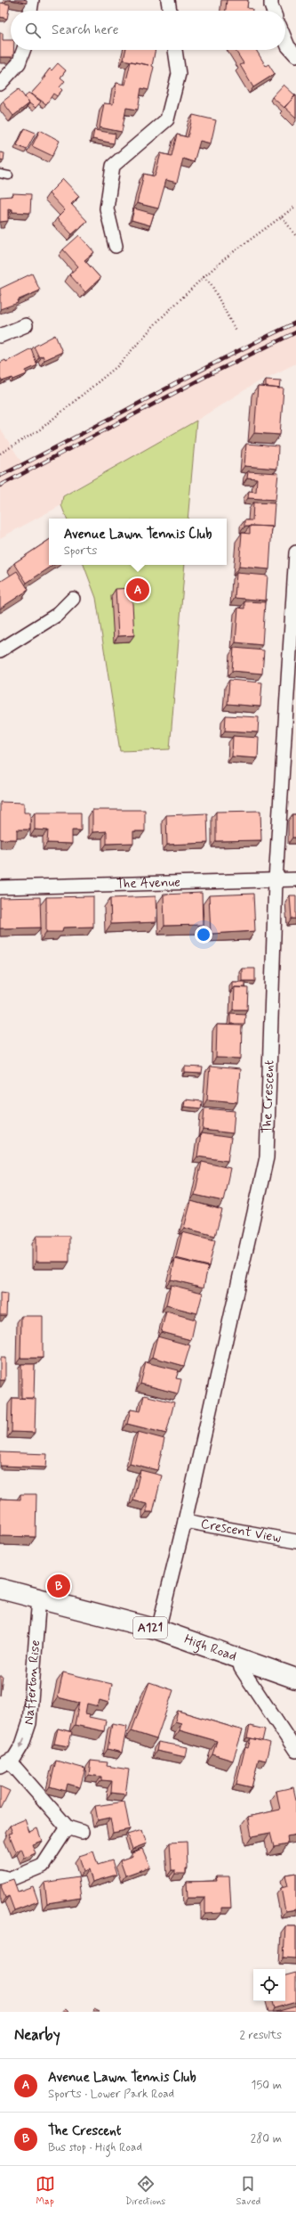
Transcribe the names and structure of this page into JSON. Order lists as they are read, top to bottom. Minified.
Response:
{"streets":{"main road":["A121","High Road"],"street":["The Avenue","The Crescent","Crescent View","Nafferton Rise"]},"crossings":[["The Avenue","The Crescent"],["The Crescent","Crescent View"],["The Crescent","High Road"],["High Road","Nafferton Rise"]],"one_way":["Nafferton Rise"],"page":{"search":"Search here","popup":["Avenue Lawn Tennis Club","Sports"],"pins":["A","B"],"heading":["Nearby","2 results"],"list":[{"mark":"A","name":"Avenue Lawn Tennis Club","note":"Sports · Lower Park Road","value":"150 m"},{"mark":"B","name":"The Crescent","note":"Bus stop · High Road","value":"280 m"}],"nav":["Map","Directions","Saved"]}}
